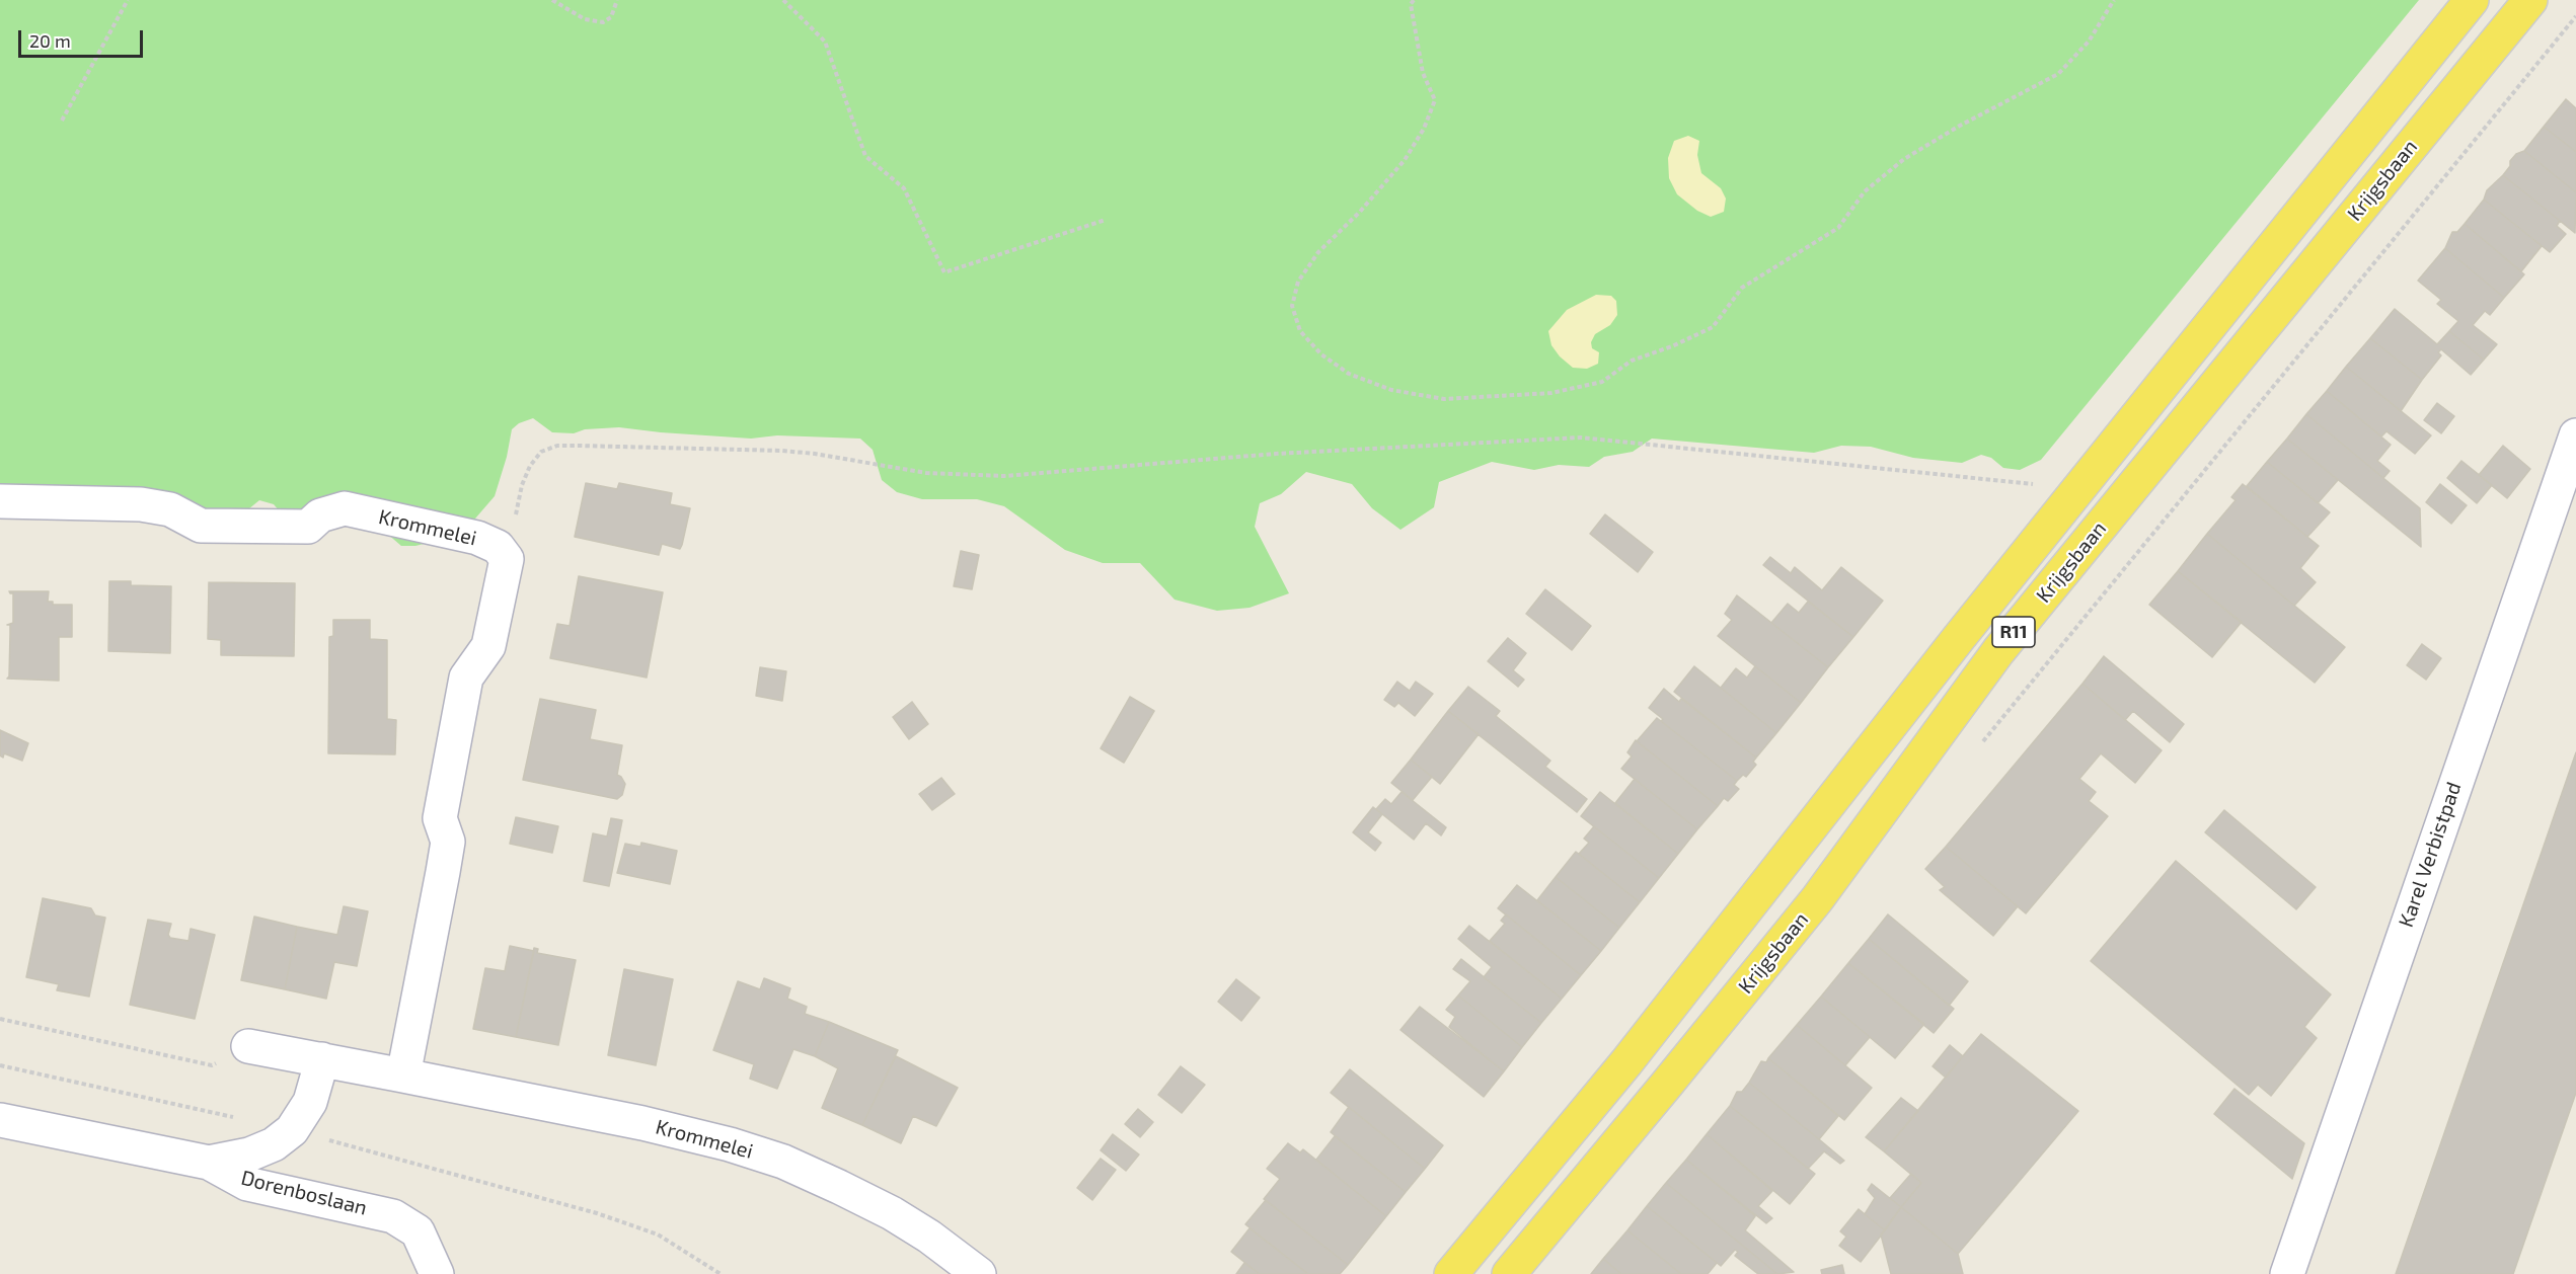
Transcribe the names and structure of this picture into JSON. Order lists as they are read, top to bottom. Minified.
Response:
{"streets":{"main road":["Krijgsbaan","R11"],"street":["Krommelei","Karel Verbistpad","Dorenboslaan"]},"scale_bar":"20 m"}
